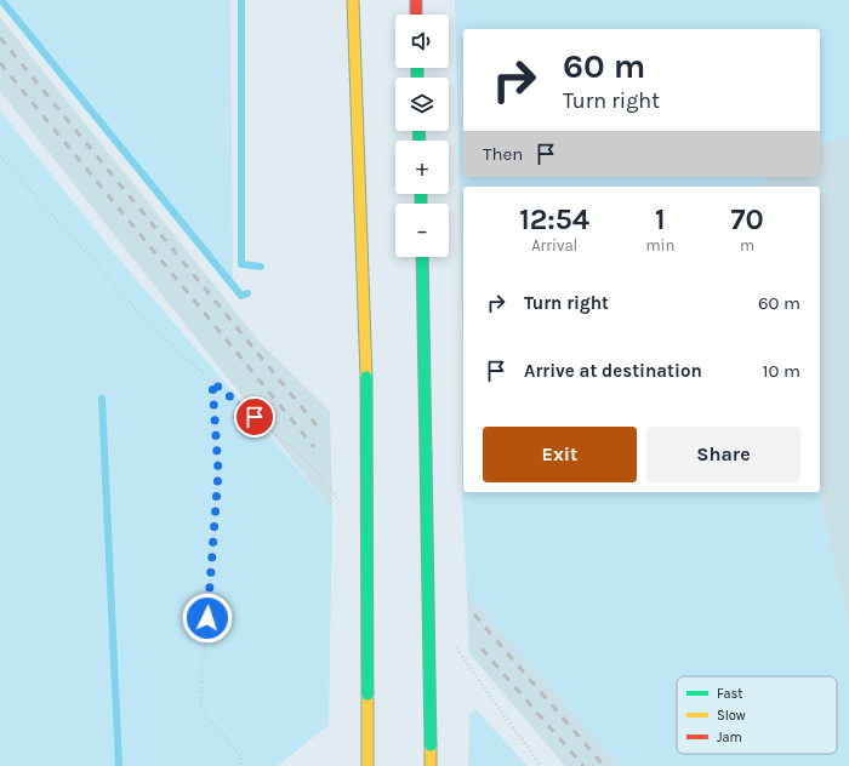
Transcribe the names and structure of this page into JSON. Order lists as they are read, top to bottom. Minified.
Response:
{"legend":["Fast","Slow","Jam"],"page":{"map_buttons":["+","−"],"turn":["60 m","Turn right"],"then":"Then","eta":["12:54","Arrival","1","min","70","m"],"list":[{"name":"Turn right","value":"60 m"},{"name":"Arrive at destination","value":"10 m"}],"buttons":["Exit","Share"]}}
